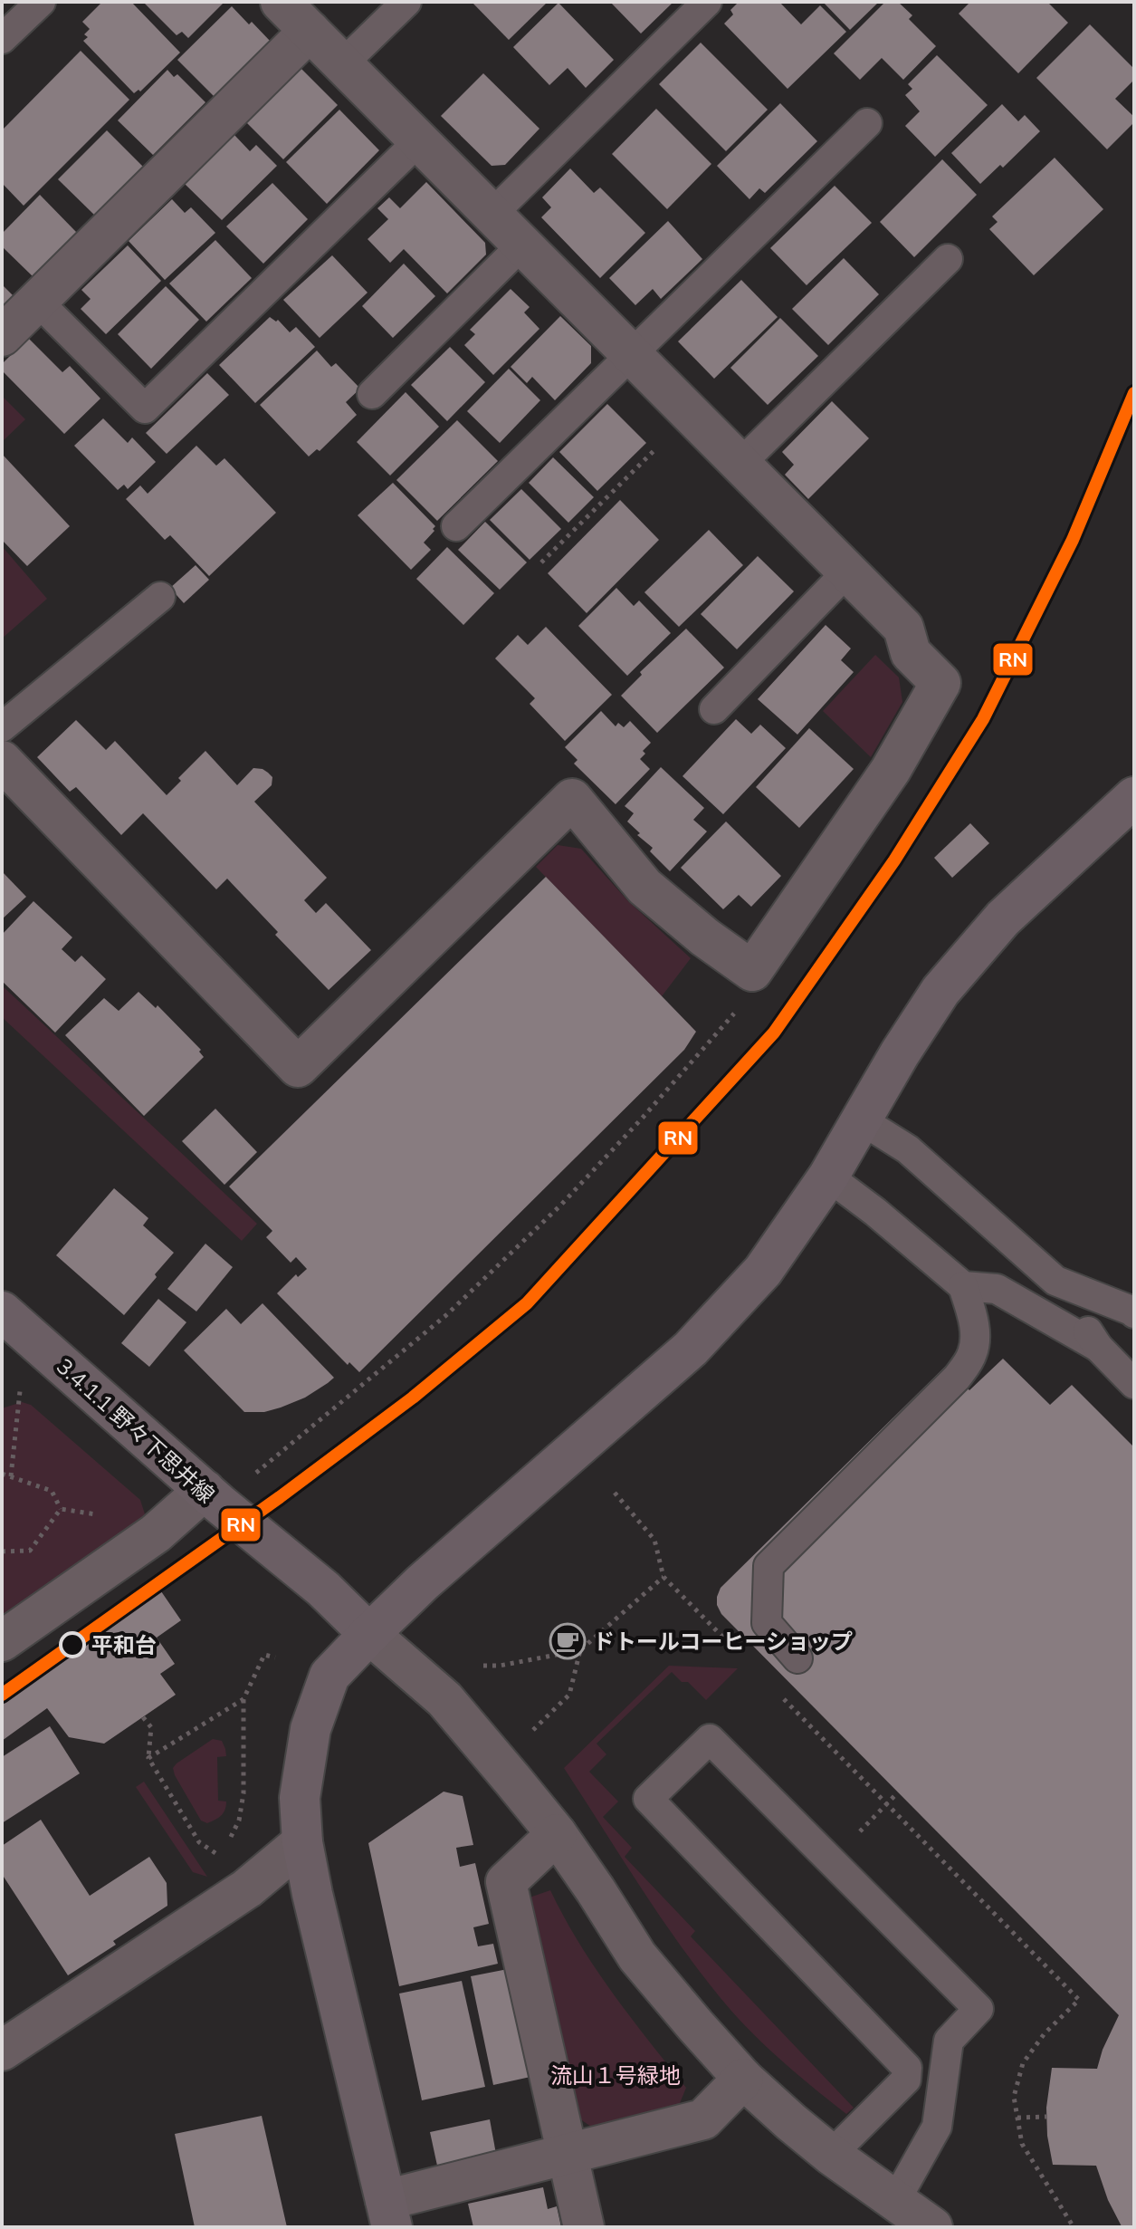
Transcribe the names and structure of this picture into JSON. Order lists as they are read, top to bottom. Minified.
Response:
{"streets":{"street":["3.4.1.1 野々下思井線"]},"parks":["流山１号緑地"],"places":{"cafe":["ドトールコーヒーショップ"],"other":["平和台"]},"lines":["transit line RN"]}
